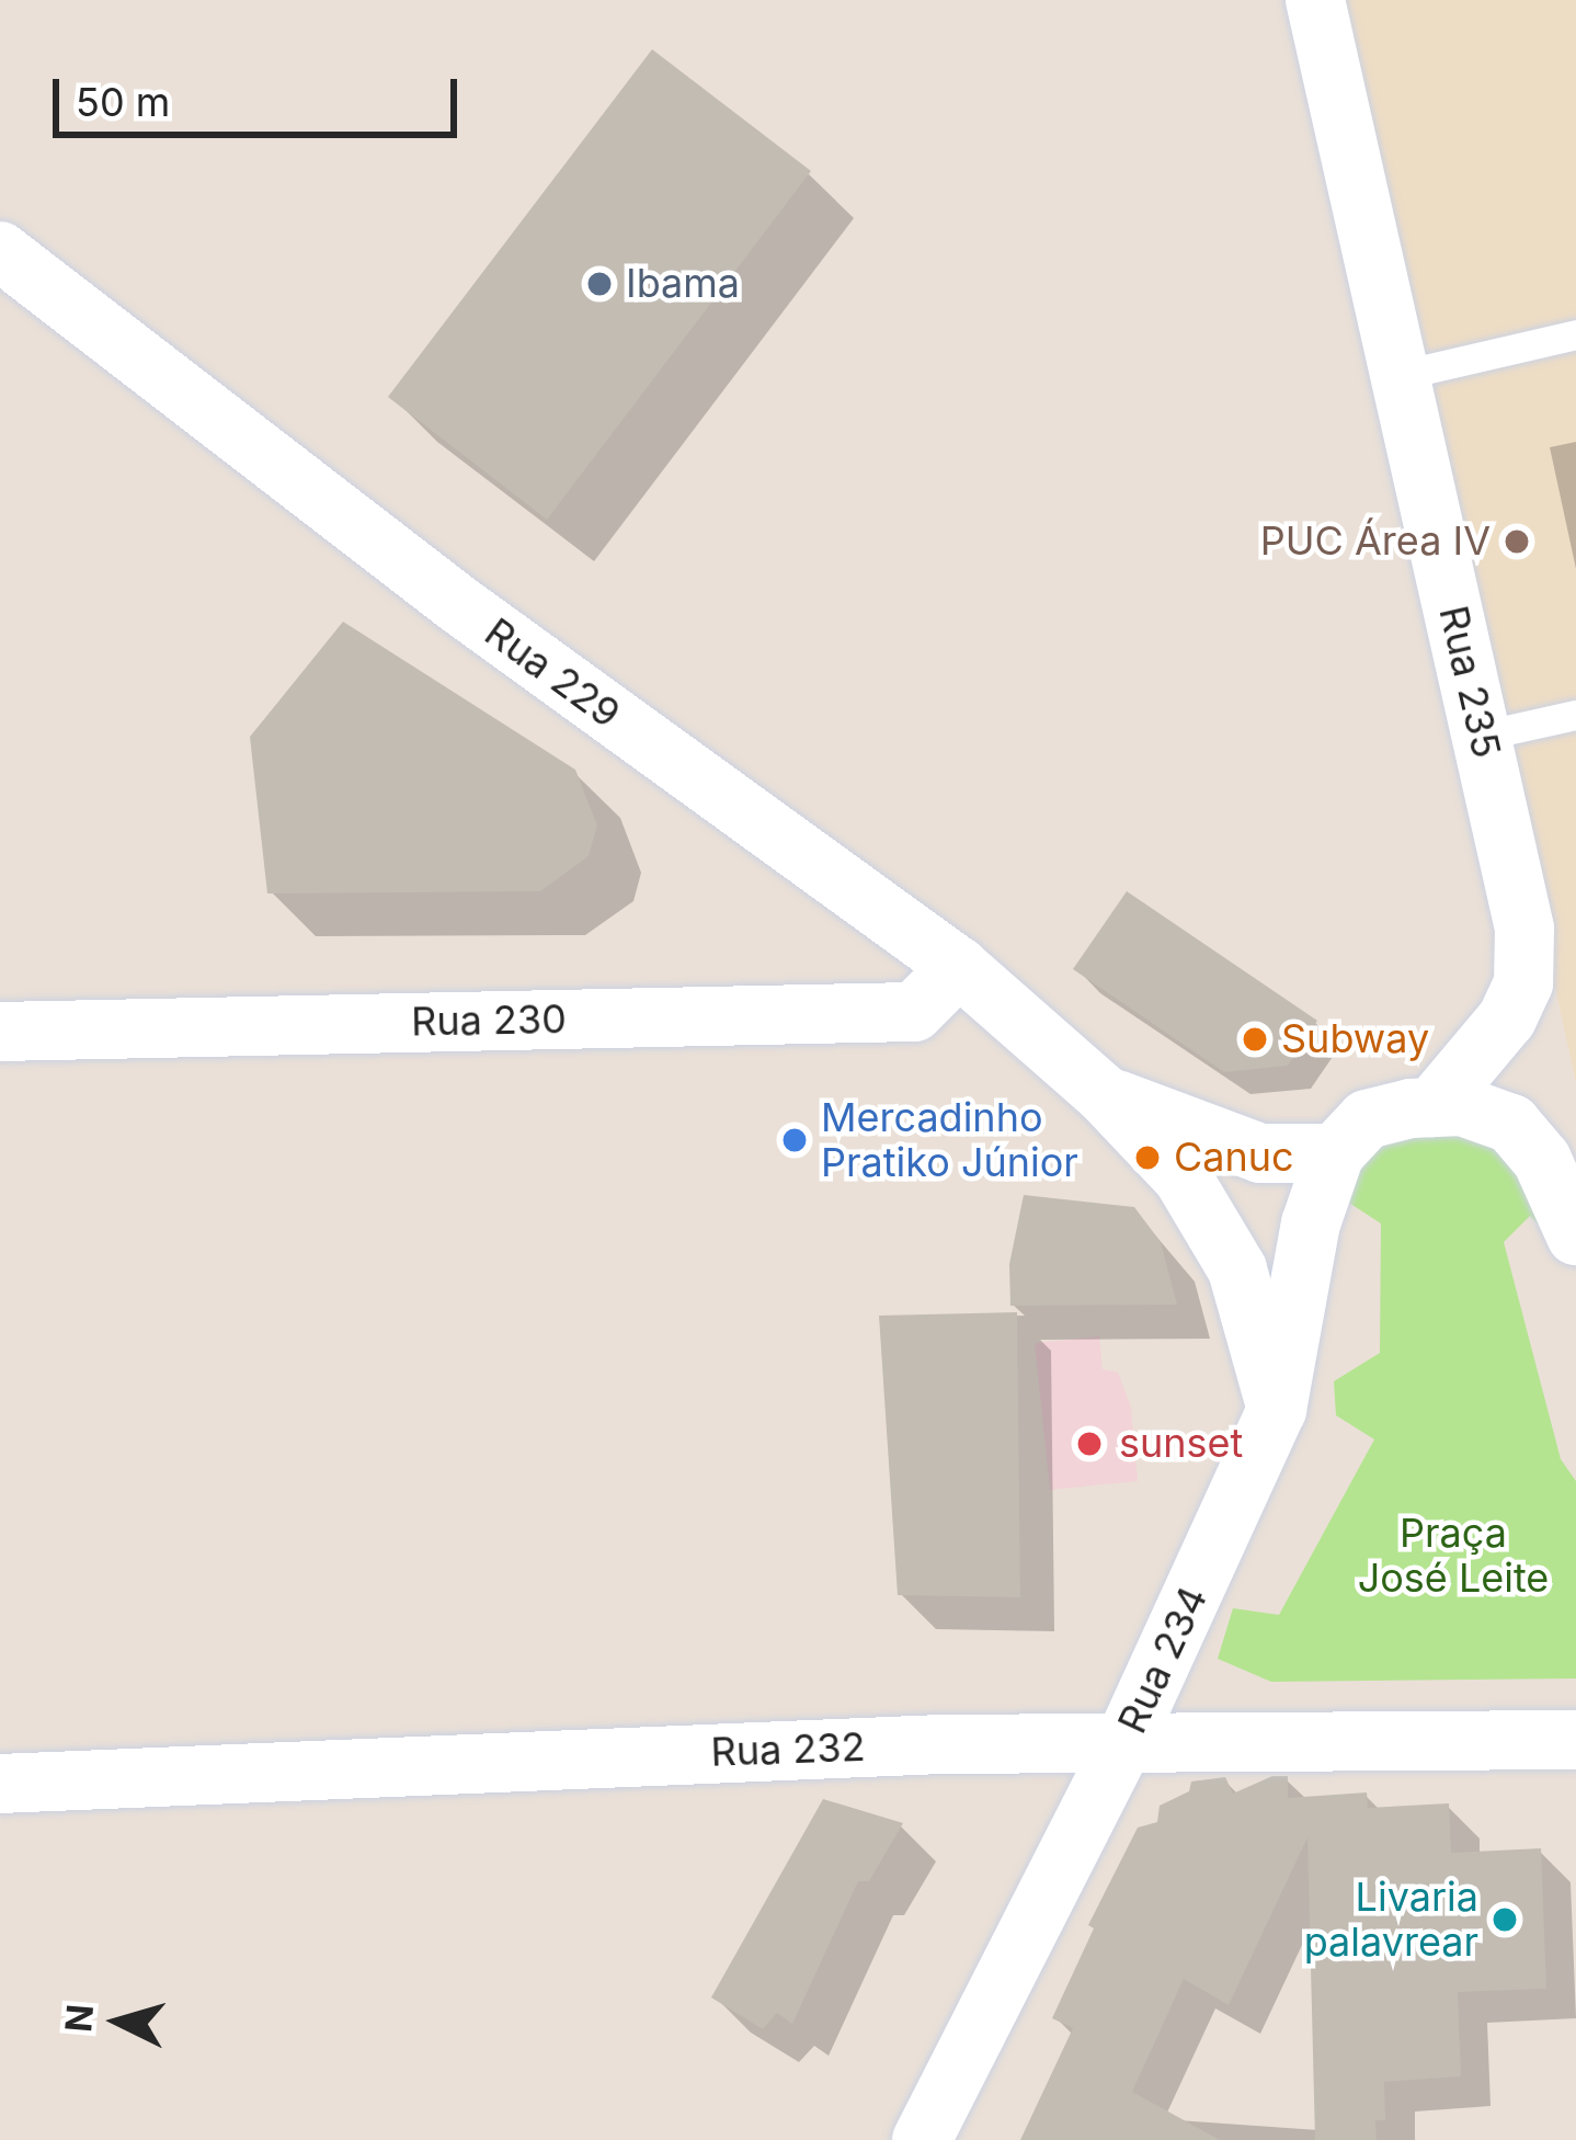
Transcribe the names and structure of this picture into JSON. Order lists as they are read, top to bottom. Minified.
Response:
{"streets":{"street":["Rua 229","Rua 235","Rua 230","Rua 234","Rua 232"]},"crossings":[["Rua 229","Rua 230"],["Rua 229","Rua 234"],["Rua 234","Rua 232"]],"parks":["Praça José Leite"],"places":["Ibama","PUC Área IV","Subway","Mercadinho Pratiko Júnior","Canuc","sunset","Livaria palavrear"],"scale_bar":"50 m","north":"left"}
